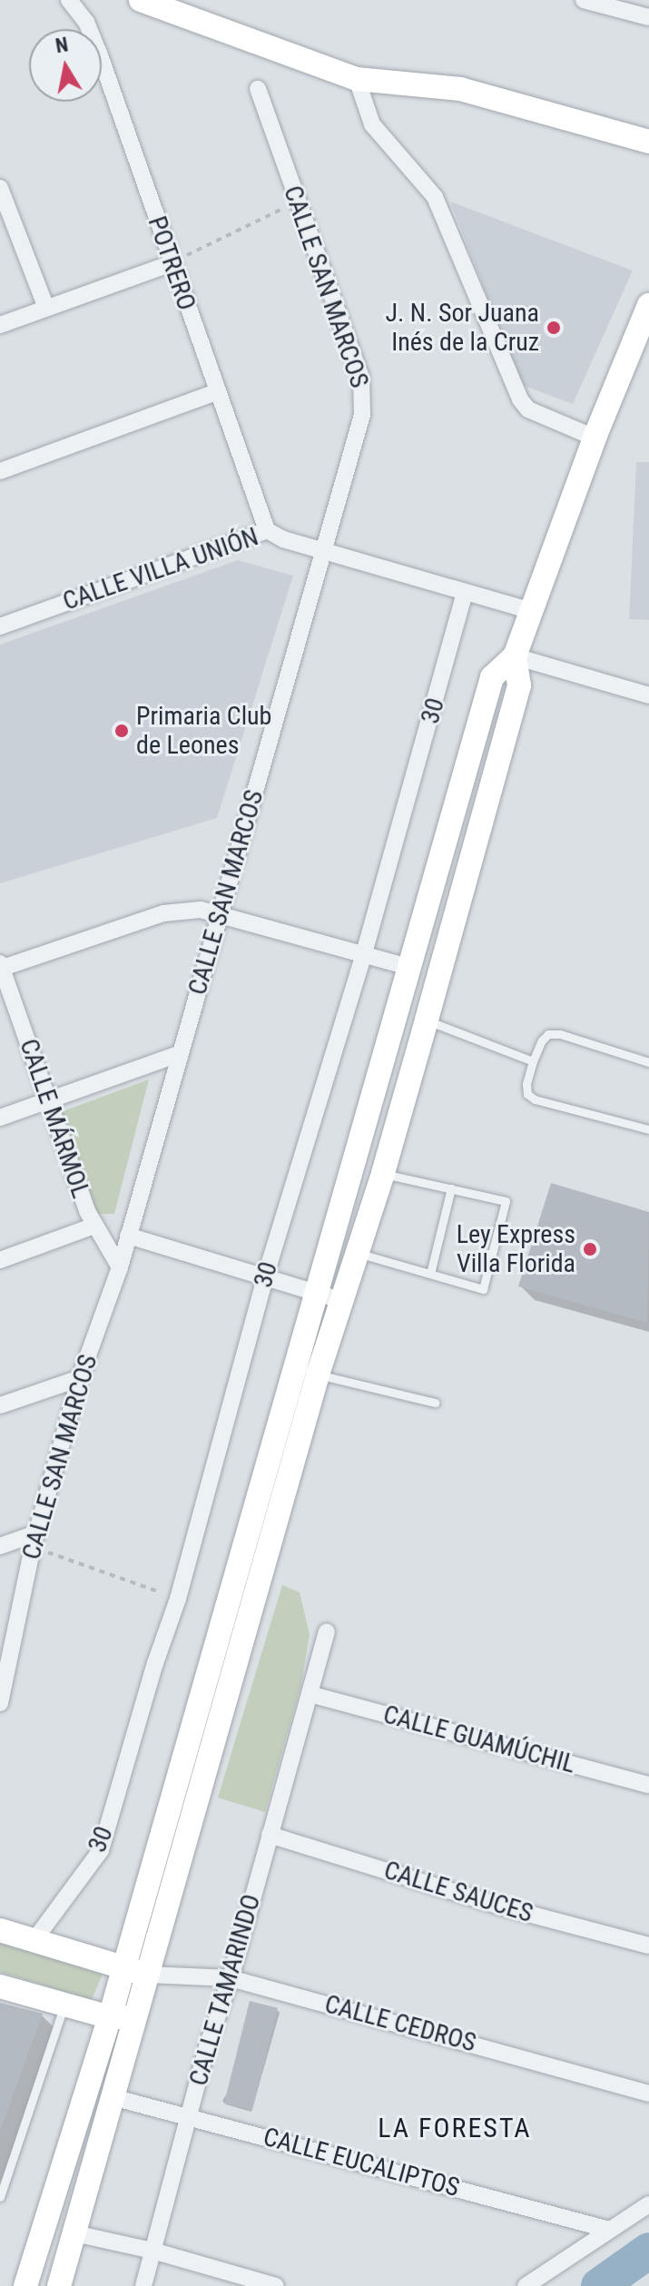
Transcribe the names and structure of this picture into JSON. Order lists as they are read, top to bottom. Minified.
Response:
{"streets":{"street":["POTRERO","CALLE SAN MARCOS","CALLE VILLA UNIÓN","30","CALLE MÁRMOL","CALLE GUAMÚCHIL","CALLE SAUCES","CALLE TAMARINDO","CALLE CEDROS","CALLE EUCALIPTOS"]},"crossings":[["POTRERO","CALLE VILLA UNIÓN"],["CALLE SAN MARCOS","CALLE VILLA UNIÓN"],["CALLE SAN MARCOS","CALLE MÁRMOL"],["CALLE VILLA UNIÓN","30"],["CALLE GUAMÚCHIL","CALLE TAMARINDO"],["CALLE SAUCES","CALLE TAMARINDO"],["CALLE TAMARINDO","CALLE CEDROS"],["CALLE TAMARINDO","CALLE EUCALIPTOS"]],"districts":["LA FORESTA"],"places":["J. N. Sor Juana Inés de la Cruz","Primaria Club de Leones","Ley Express Villa Florida"],"north":"top"}
